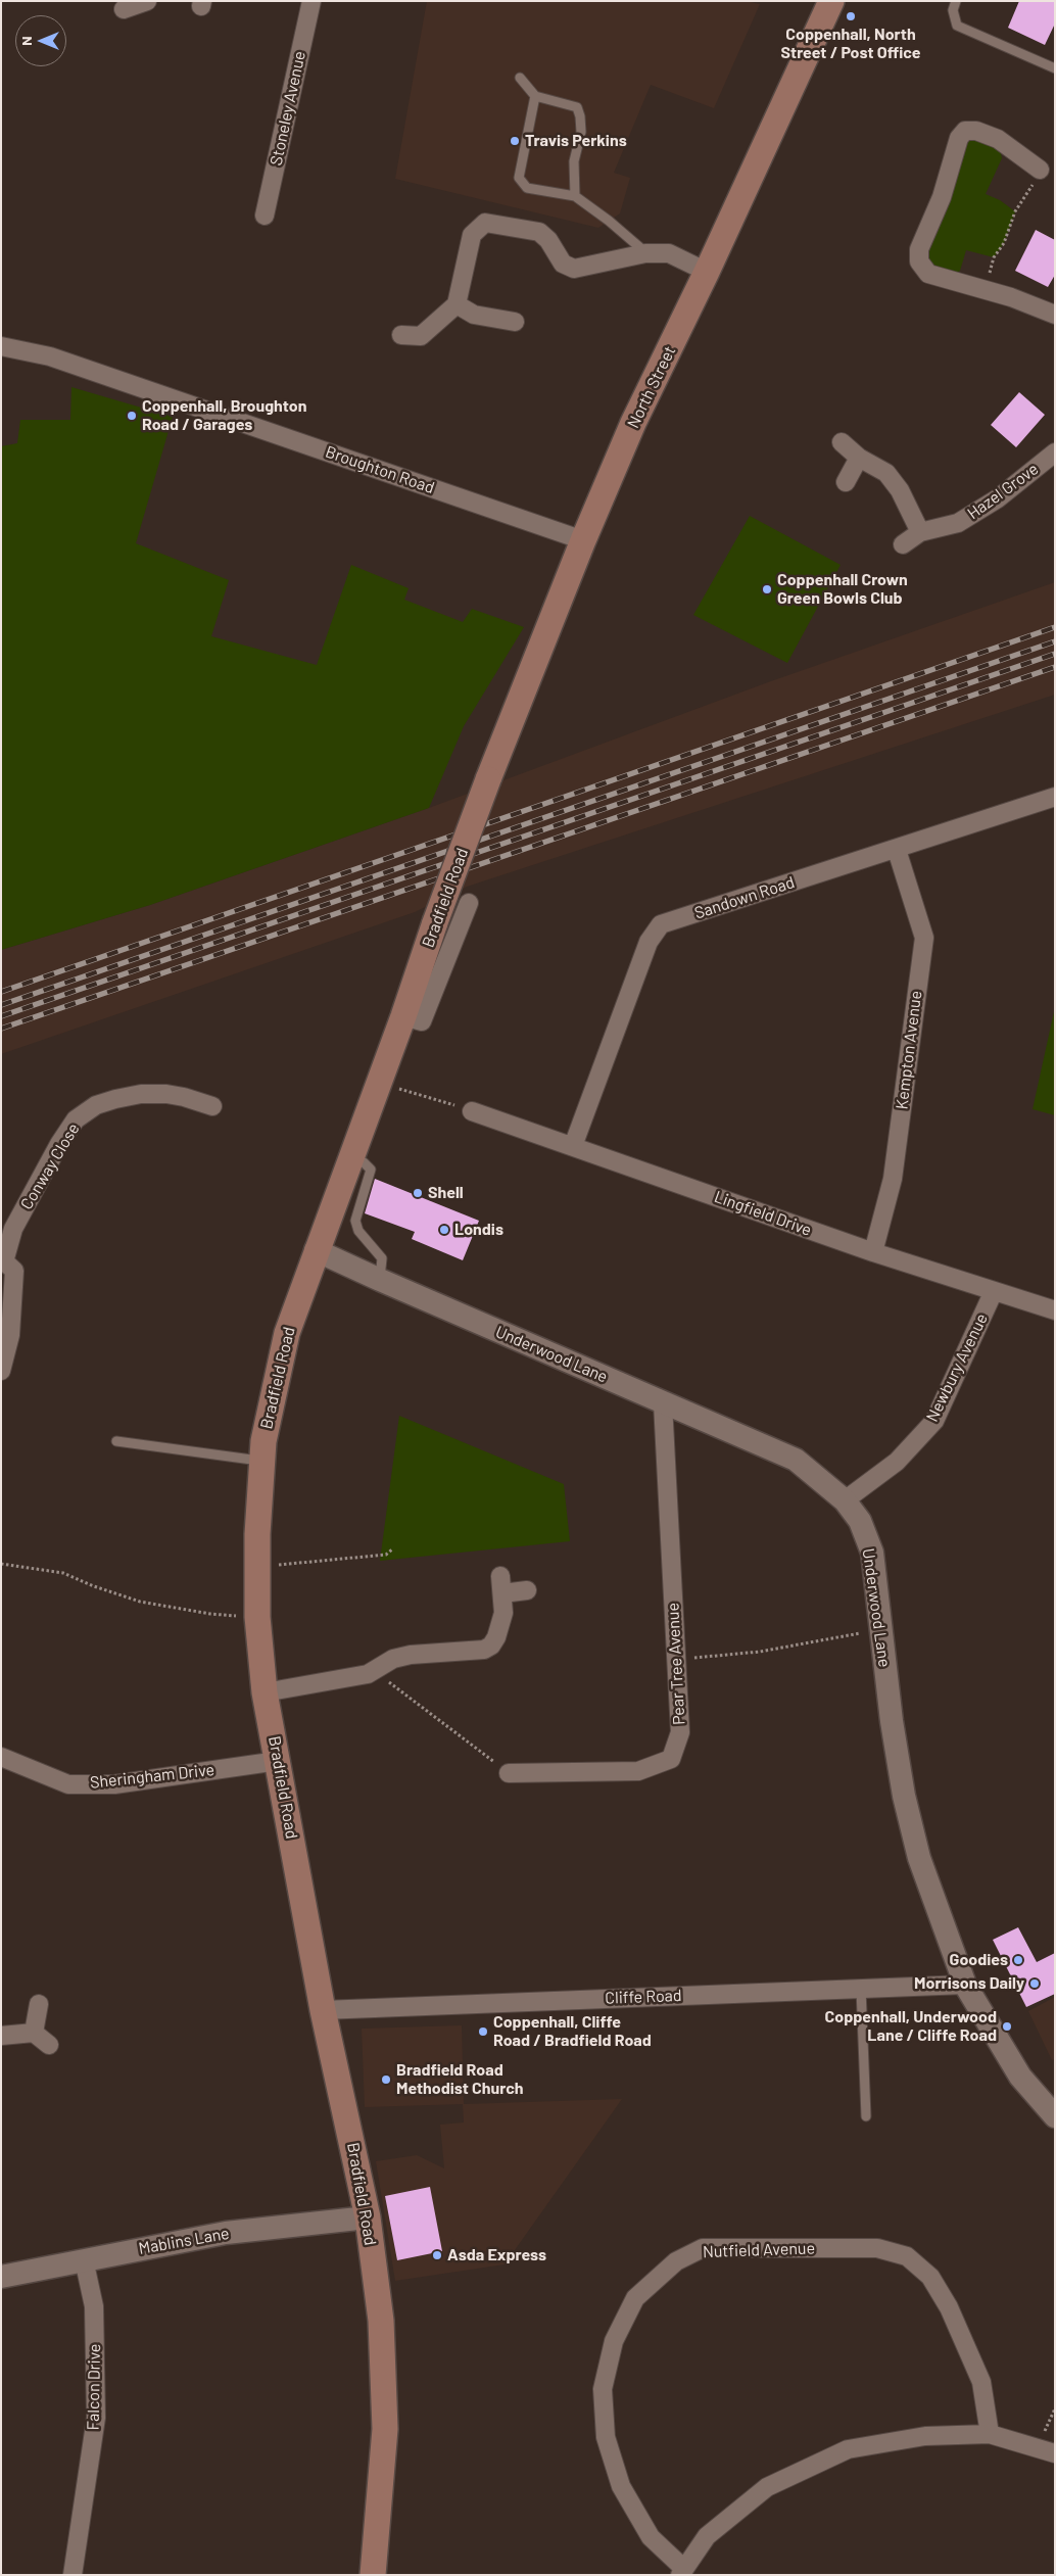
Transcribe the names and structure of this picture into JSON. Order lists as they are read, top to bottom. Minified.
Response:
{"streets":{"main road":["North Street","Bradfield Road"],"street":["Stoneley Avenue","Broughton Road","Hazel Grove","Sandown Road","Kempton Avenue","Conway Close","Lingfield Drive","Underwood Lane","Newbury Avenue","Pear Tree Avenue","Sheringham Drive","Cliffe Road","Mablins Lane","Nutfield Avenue","Falcon Drive"]},"crossings":[["North Street","Broughton Road"],["North Street","Bradfield Road"],["Bradfield Road","Underwood Lane"],["Bradfield Road","Sheringham Drive"],["Bradfield Road","Cliffe Road"],["Bradfield Road","Mablins Lane"],["Sandown Road","Kempton Avenue"],["Sandown Road","Lingfield Drive"],["Kempton Avenue","Lingfield Drive"],["Lingfield Drive","Newbury Avenue"],["Underwood Lane","Newbury Avenue"],["Underwood Lane","Pear Tree Avenue"],["Underwood Lane","Cliffe Road"],["Mablins Lane","Falcon Drive"]],"places":["Coppenhall, North Street / Post Office","Travis Perkins","Coppenhall, Broughton Road / Garages","Coppenhall Crown Green Bowls Club","Shell","Londis","Goodies","Morrisons Daily","Coppenhall, Underwood Lane / Cliffe Road","Coppenhall, Cliffe Road / Bradfield Road","Bradfield Road Methodist Church","Asda Express"],"north":"left"}
